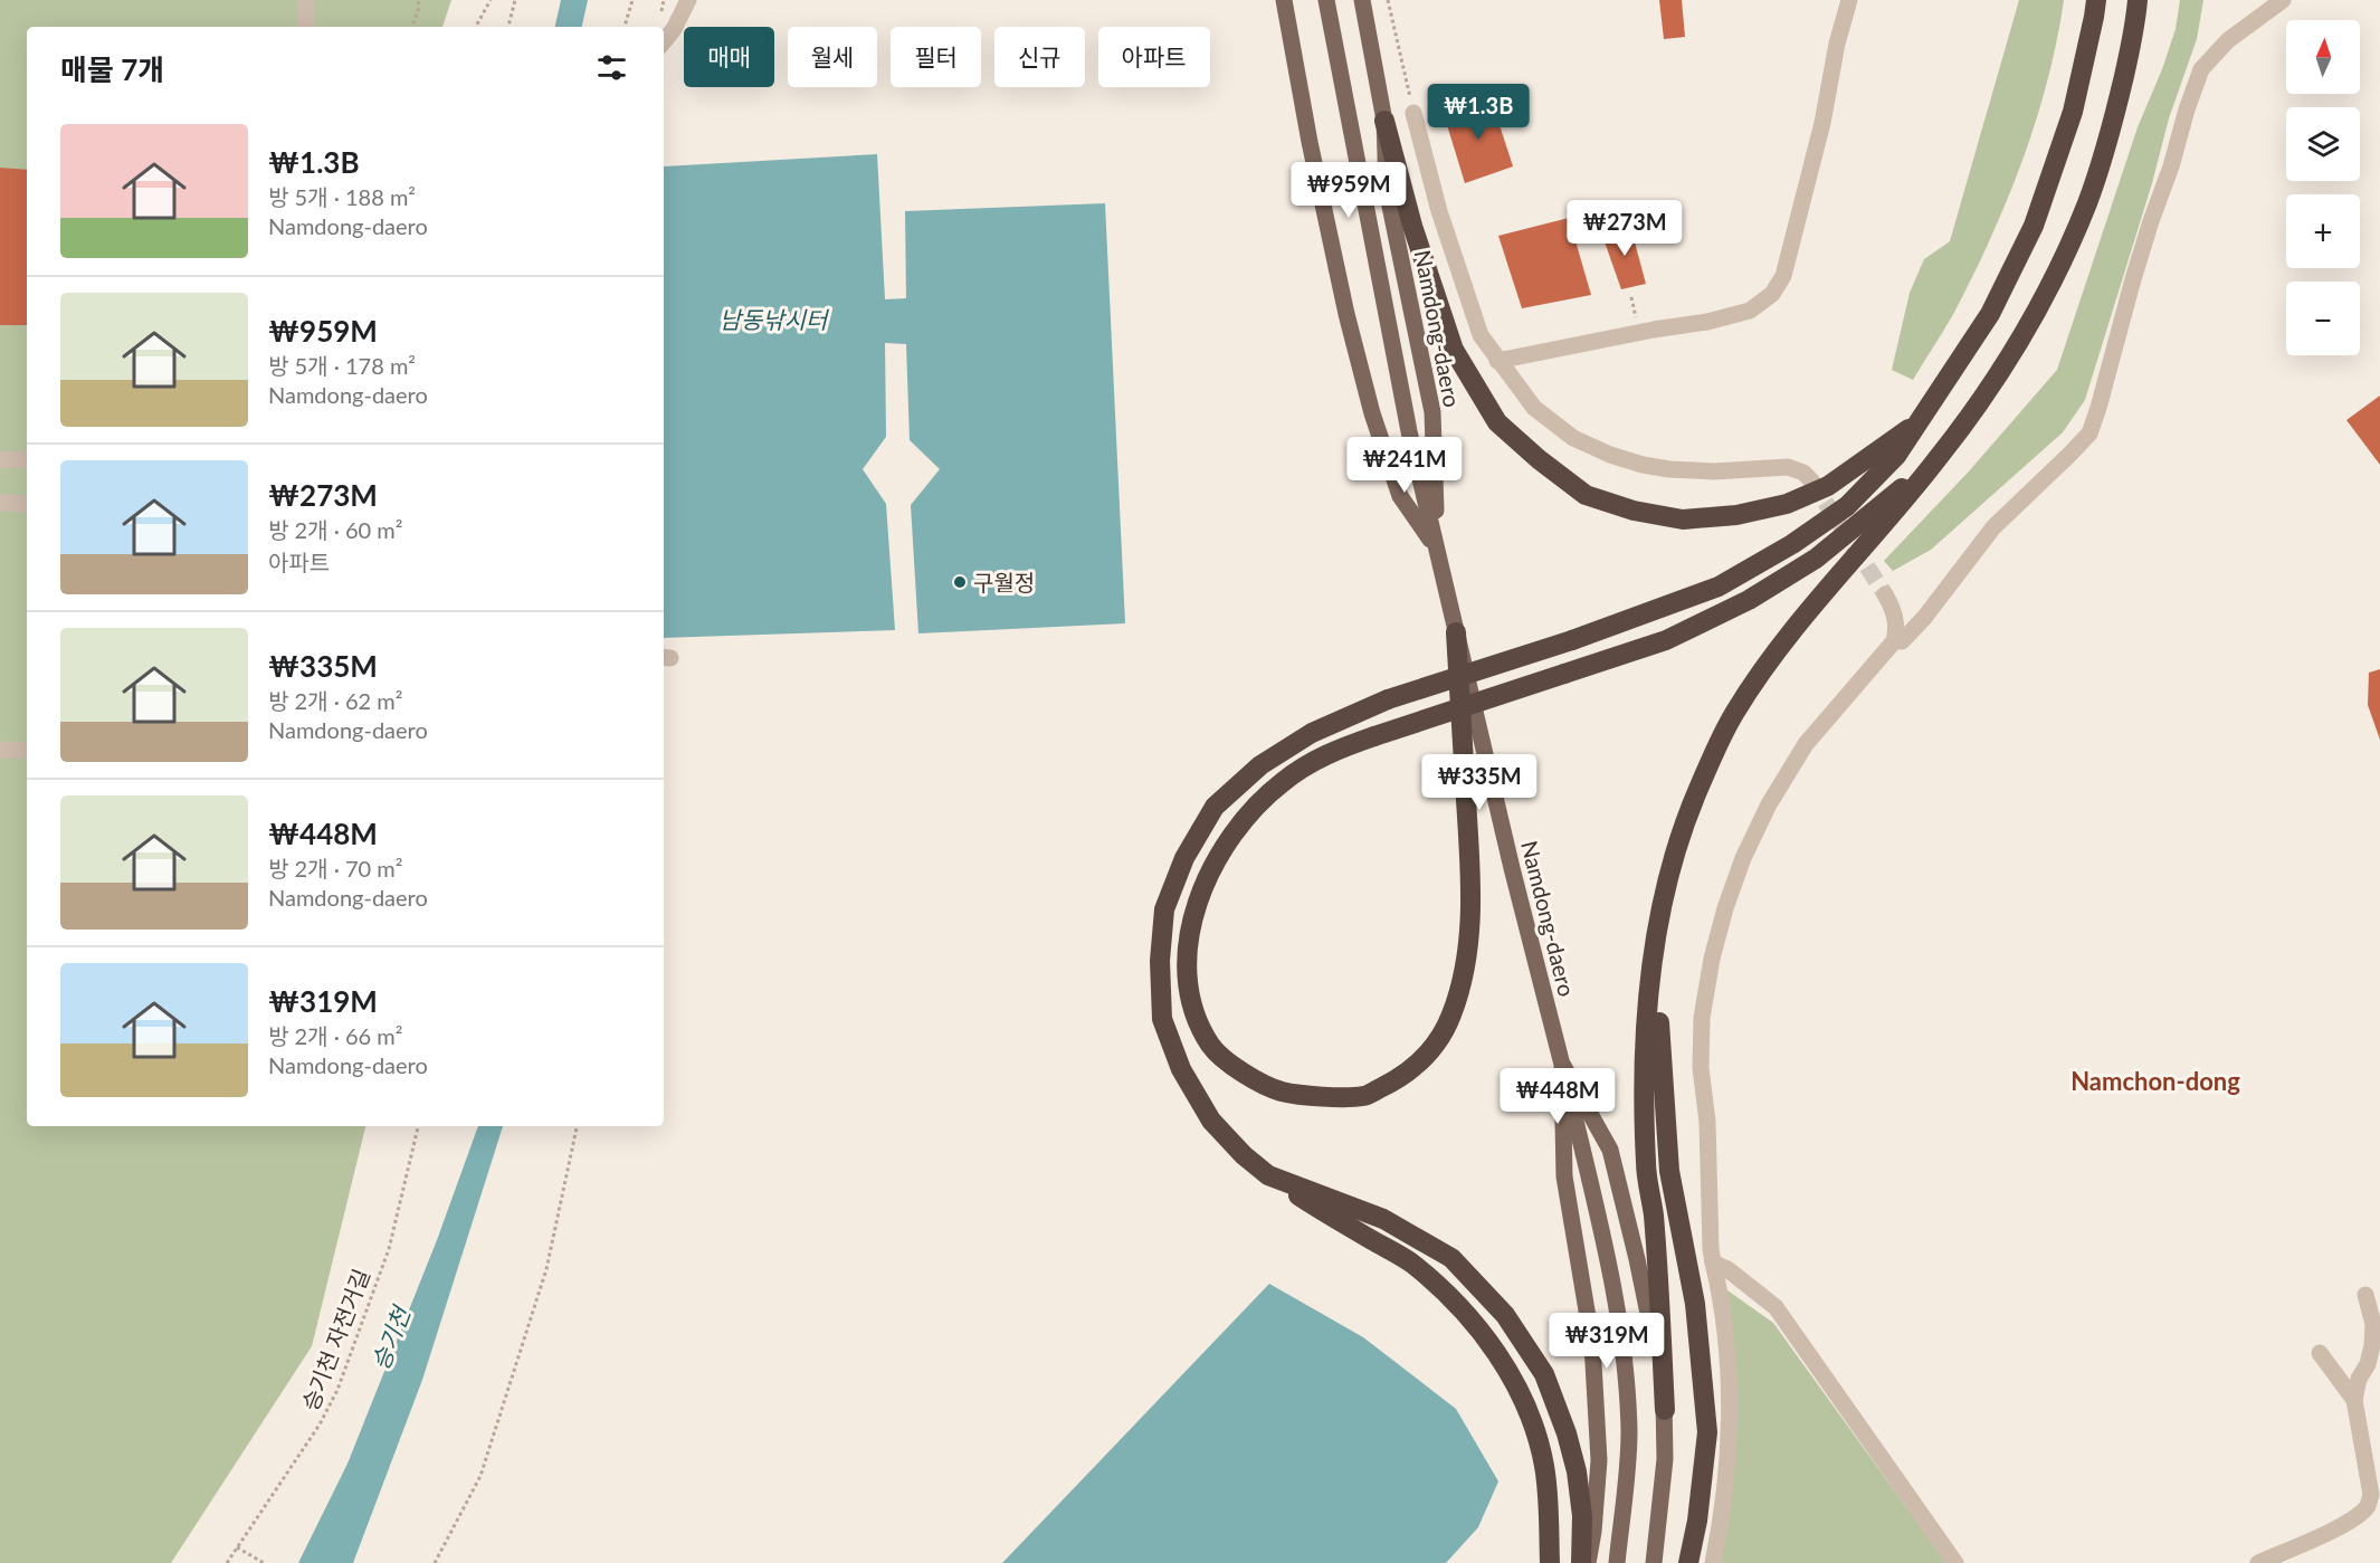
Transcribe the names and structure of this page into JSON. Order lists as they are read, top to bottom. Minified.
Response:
{"streets":{"main road":["Namdong-daero"],"path":["승기천 자전거길"]},"districts":["Namchon-dong"],"water":["남동낚시터","승기천"],"places":["구월정"],"north":"top","page":{"map_buttons":["+","−"],"chip":["매매","월세","필터","신규","아파트"],"heading":"매물 7개","price":["₩1.3B","₩959M","₩273M","₩241M","₩335M","₩448M","₩319M"],"list":[{"name":"₩1.3B","note":"방 5개 · 188 m² · Namdong-daero"},{"name":"₩959M","note":"방 5개 · 178 m² · Namdong-daero"},{"name":"₩273M","note":"방 2개 · 60 m² · 아파트"},{"name":"₩335M","note":"방 2개 · 62 m² · Namdong-daero"},{"name":"₩448M","note":"방 2개 · 70 m² · Namdong-daero"},{"name":"₩319M","note":"방 2개 · 66 m² · Namdong-daero"}]}}
